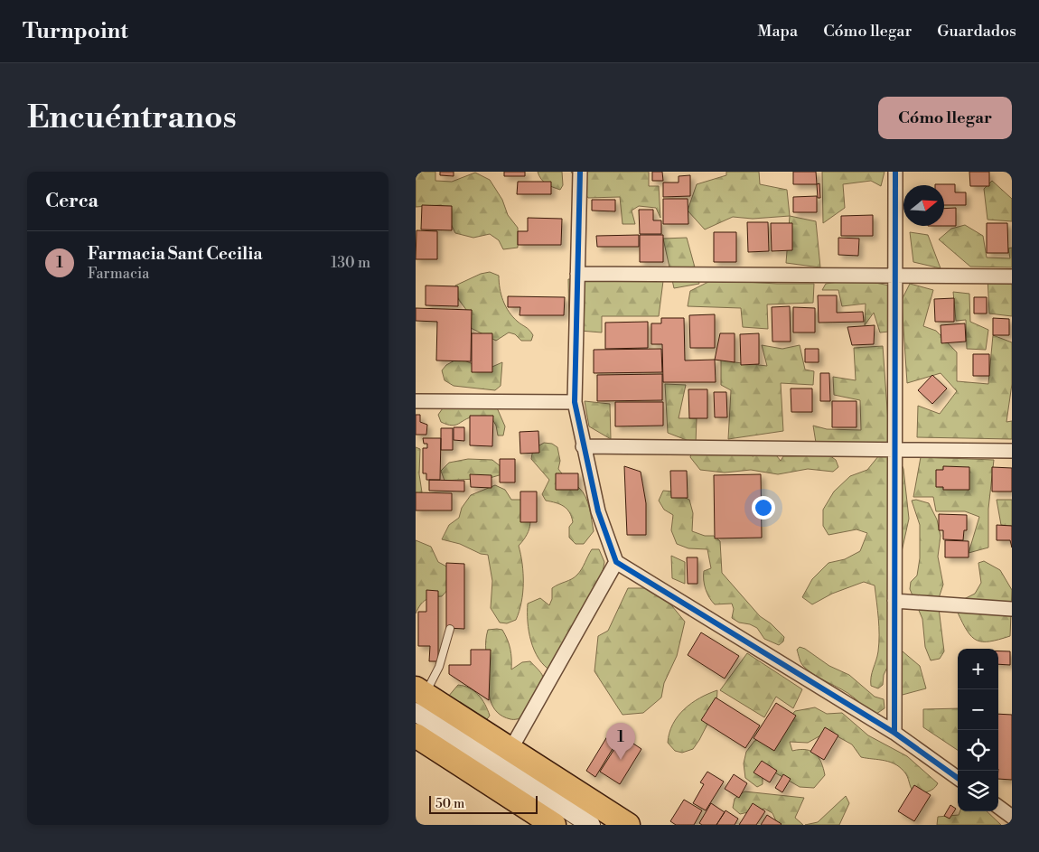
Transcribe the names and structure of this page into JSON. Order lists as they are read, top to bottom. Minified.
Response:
{"scale_bar":"50 m","north":"right","page":{"header":"Turnpoint","nav":["Mapa","Cómo llegar","Guardados"],"buttons":"Cómo llegar","title":"Encuéntranos","heading":"Cerca","list":[{"mark":"1","name":"Farmacia Sant Cecilia","note":"Farmacia","value":"130 m"}],"map_buttons":["+","−"],"pins":"1","scale":"50 m"}}
